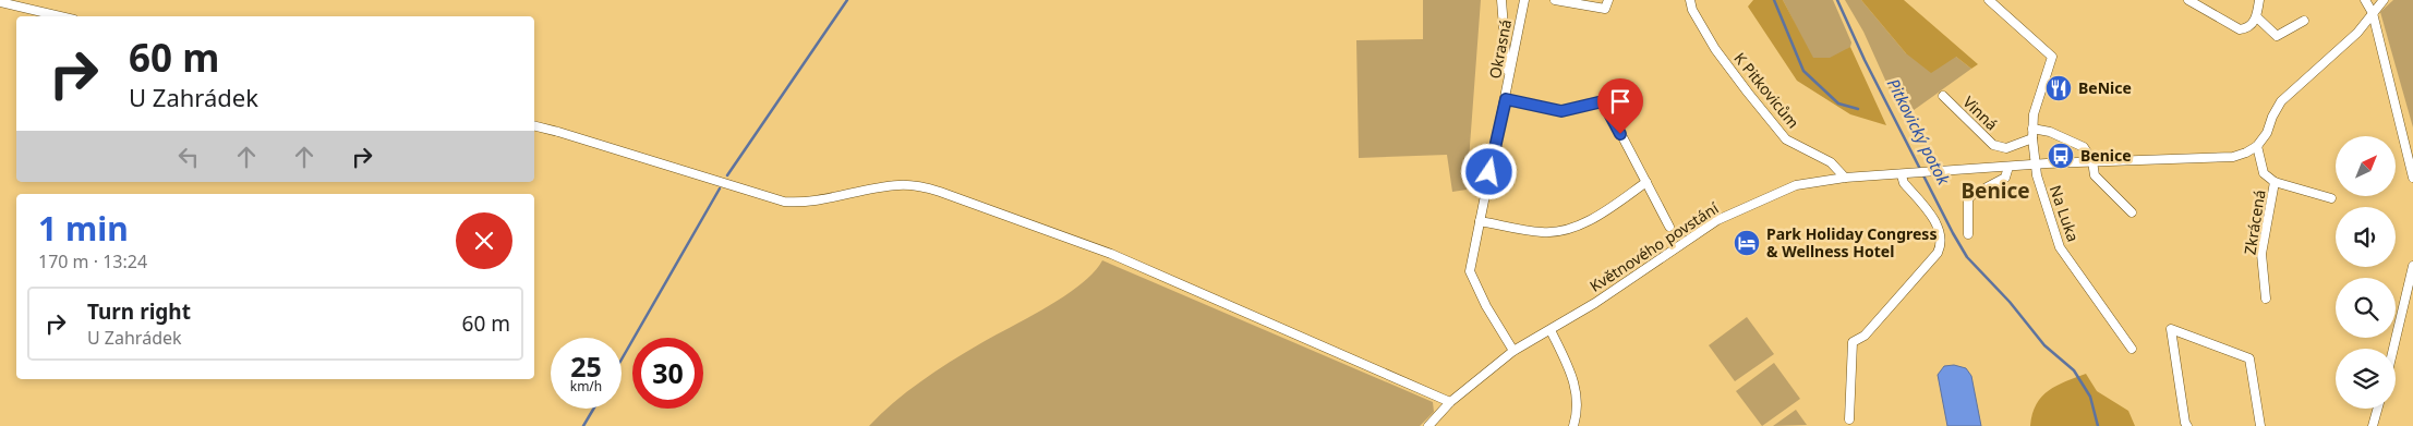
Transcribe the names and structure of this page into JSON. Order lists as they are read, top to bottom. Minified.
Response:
{"streets":{"street":["Okrasná","K Pitkovicům","Vinná","Na Luka","Zkrácená","Květnového povstání"]},"crossings":[["Okrasná","Květnového povstání"],["K Pitkovicům","Květnového povstání"],["Vinná","Na Luka"],["Na Luka","Květnového povstání"]],"districts":["Benice"],"water":["Pitkovický potok"],"places":{"restaurant":["BeNice"],"bus stop":["Benice"],"hotel":["Park Holiday Congress & Wellness Hotel"]},"north":"top right","page":{"turn":["60 m","U Zahrádek"],"heading":["1 min","170 m · 13:24"],"list":[{"name":"Turn right","note":"U Zahrádek","value":"60 m"}],"speed":"25 km/h","limit":"30"}}
